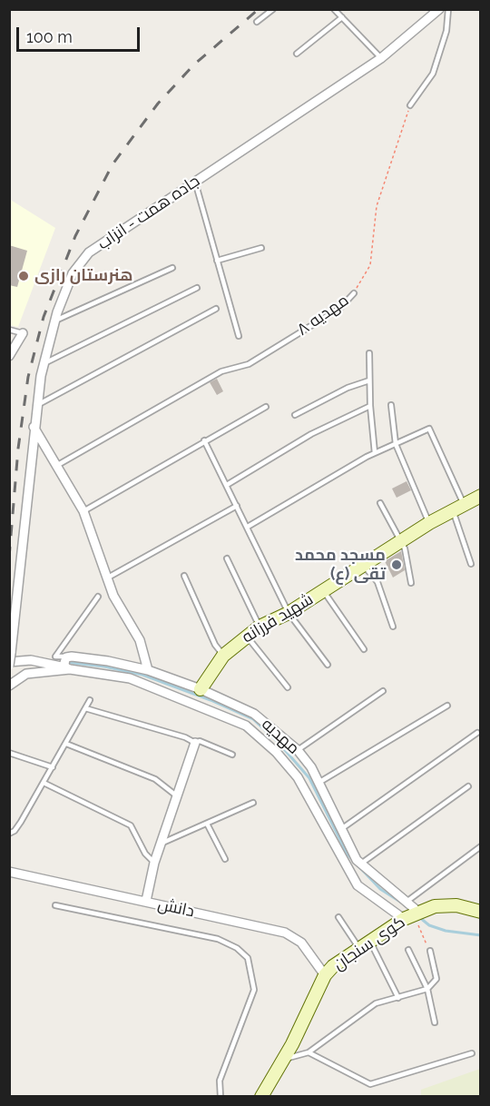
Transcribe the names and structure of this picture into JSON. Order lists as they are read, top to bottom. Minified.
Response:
{"streets":{"street":["جاده همت - انزاب","شهید فرزانه","مهدیه","دانش","کوی سنجان"],"lane":["مهدیه ۸"]},"crossings":[["شهید فرزانه","مهدیه"],["مهدیه","کوی سنجان"],["دانش","کوی سنجان"]],"places":["هنرستان رازی","مسجد محمد تقی (ع)"],"scale_bar":"100 m"}
